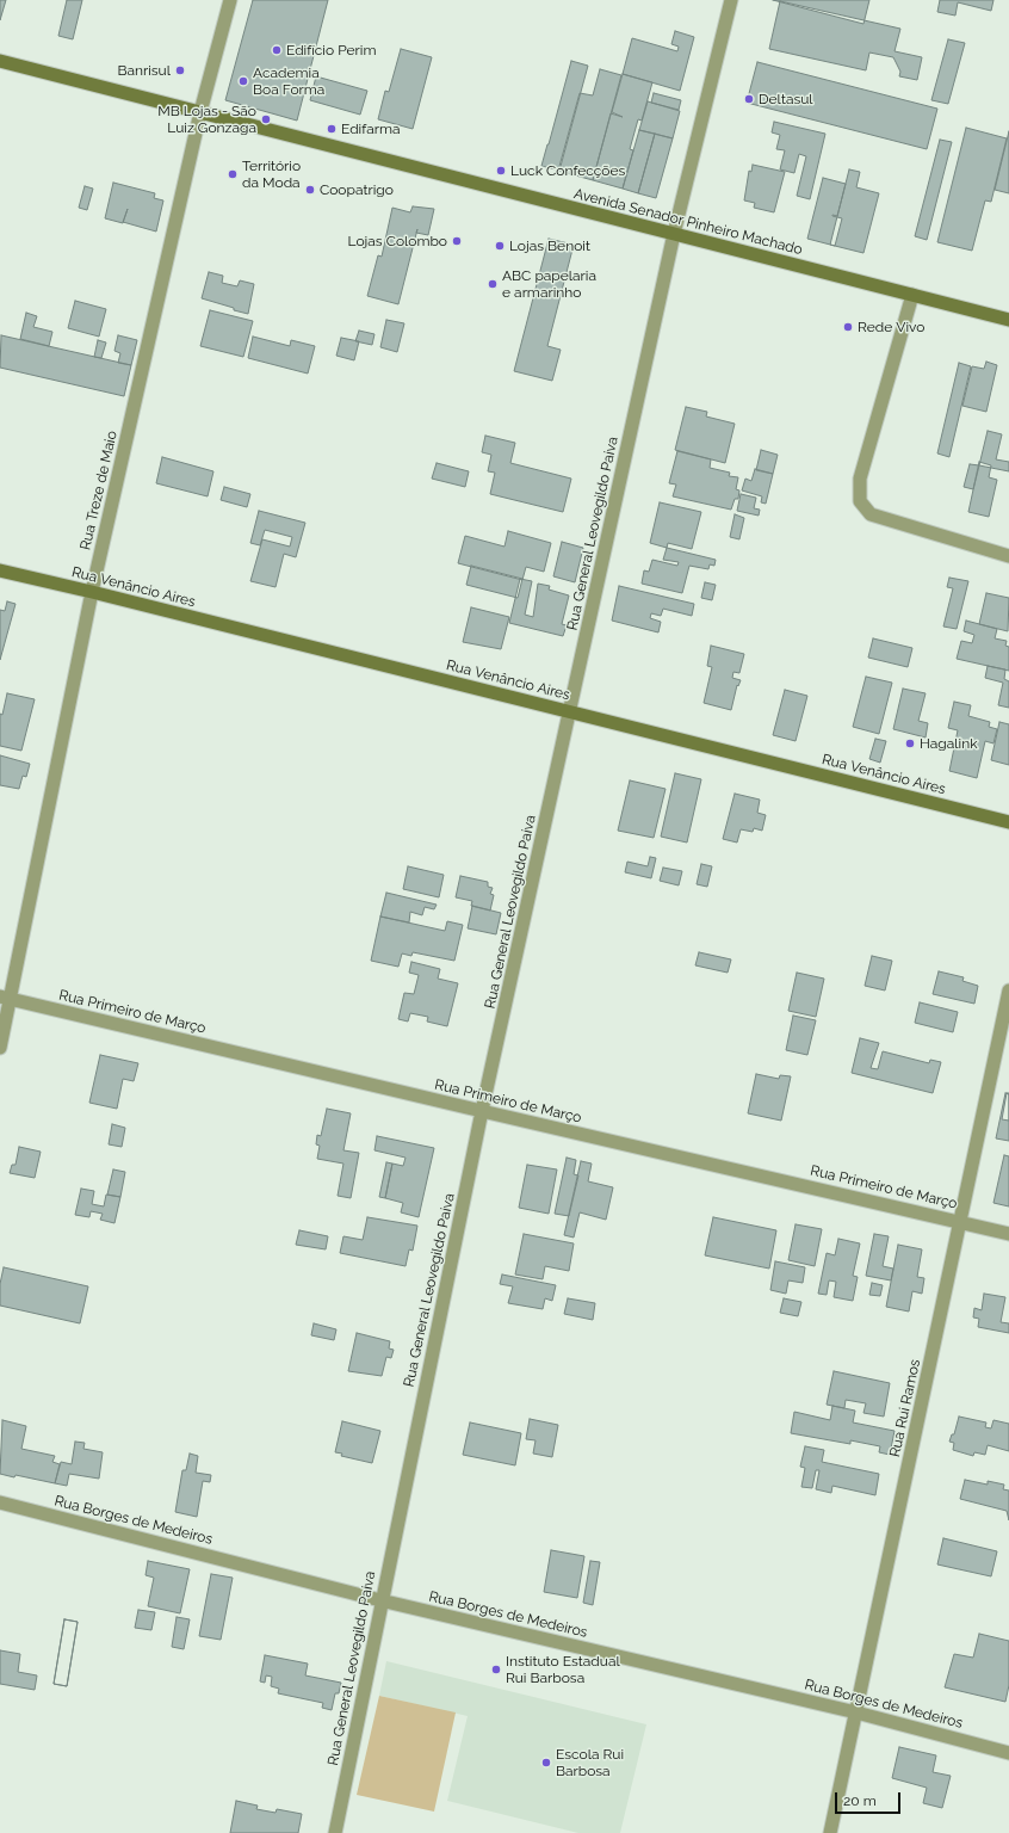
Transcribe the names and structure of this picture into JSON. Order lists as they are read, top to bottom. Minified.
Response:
{"streets":{"main road":["Avenida Senador Pinheiro Machado","Rua Venâncio Aires"],"street":["Rua Treze de Maio","Rua General Leovegildo Paiva","Rua Primeiro de Março","Rua Rui Ramos","Rua Borges de Medeiros"]},"crossings":[["Avenida Senador Pinheiro Machado","Rua Treze de Maio"],["Avenida Senador Pinheiro Machado","Rua General Leovegildo Paiva"],["Rua Treze de Maio","Rua Venâncio Aires"],["Rua Treze de Maio","Rua Primeiro de Março"],["Rua General Leovegildo Paiva","Rua Venâncio Aires"],["Rua General Leovegildo Paiva","Rua Primeiro de Março"],["Rua General Leovegildo Paiva","Rua Borges de Medeiros"],["Rua Primeiro de Março","Rua Rui Ramos"],["Rua Rui Ramos","Rua Borges de Medeiros"]],"places":["Edifício Perim","Banrisul","Academia Boa Forma","Deltasul","MB Lojas - São Luiz Gonzaga","Edifarma","Luck Confecções","Território da Moda","Coopatrigo","Lojas Colombo","Lojas Benoit","ABC papelaria e armarinho","Rede Vivo","Hagalink","Instituto Estadual Rui Barbosa","Escola Rui Barbosa"],"scale_bar":"20 m"}
